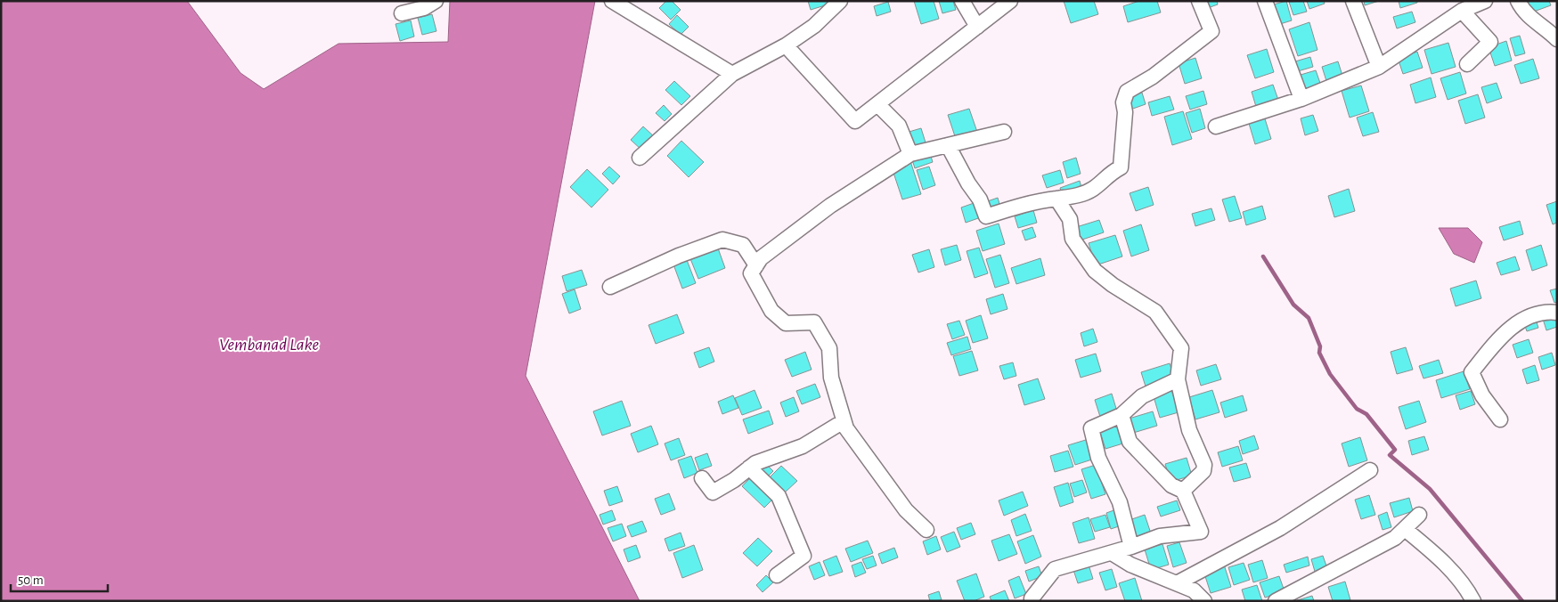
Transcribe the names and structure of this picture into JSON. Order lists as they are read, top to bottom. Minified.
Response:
{"water":["Vembanad Lake"],"scale_bar":"50 m"}
